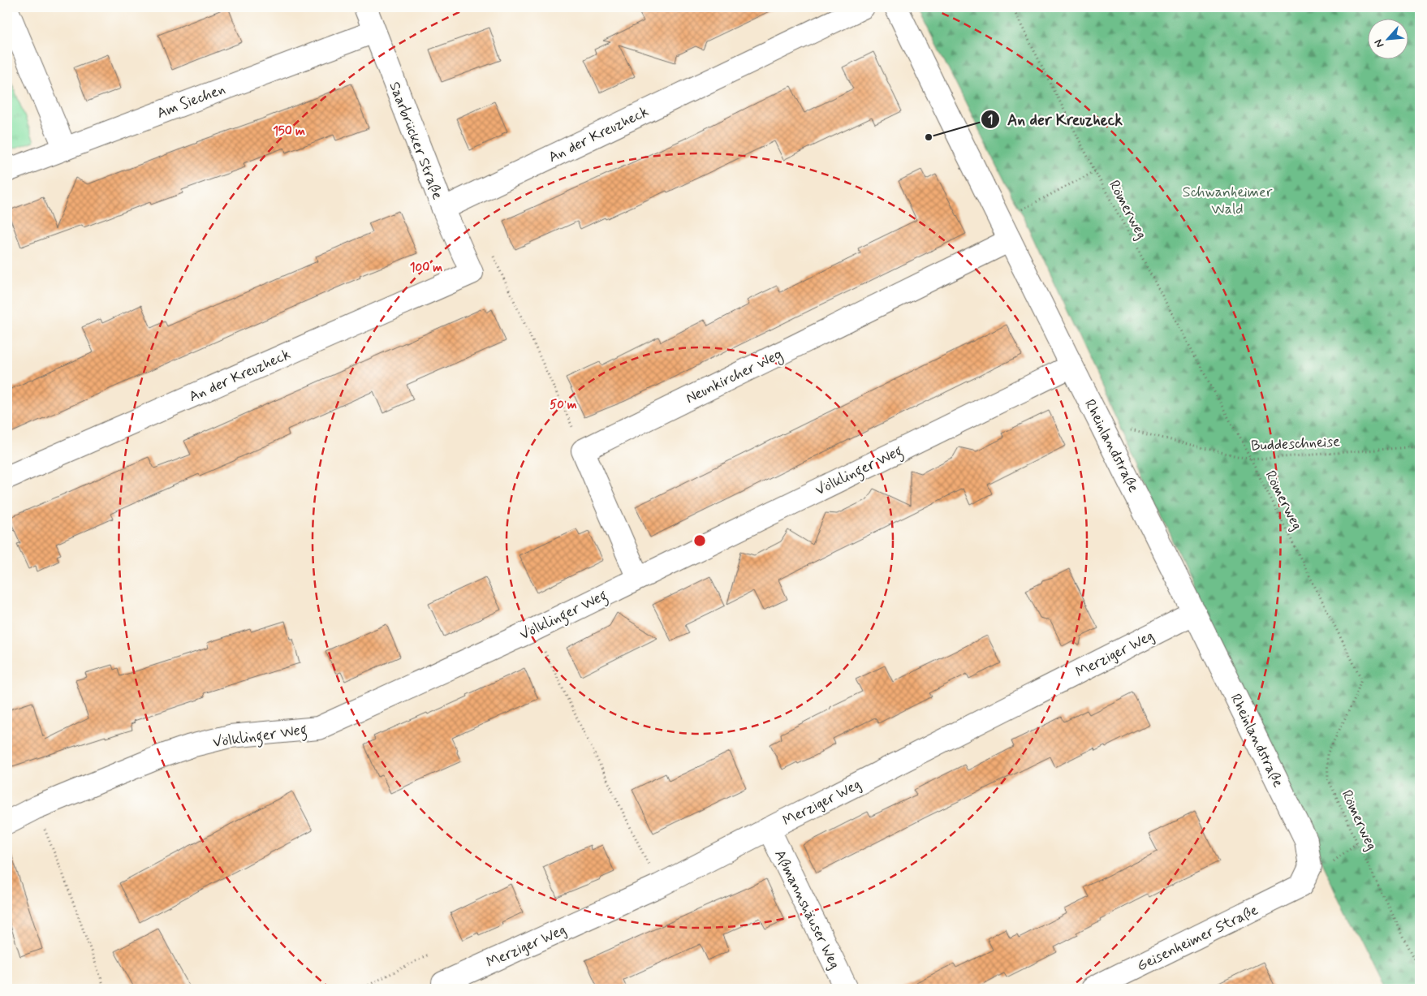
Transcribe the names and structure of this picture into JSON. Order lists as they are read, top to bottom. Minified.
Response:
{"streets":{"street":["Am Siechen","An der Kreuzheck","Saarbrücker Straße","Neunkircher Weg","Rheinlandstraße","Völklinger Weg","Merziger Weg","Aßmannshäuser Weg","Geisenheimer Straße"],"path":["Römerweg","Buddeschneise"]},"crossings":[["Am Siechen","Saarbrücker Straße"],["An der Kreuzheck","Saarbrücker Straße"],["Römerweg","Buddeschneise"],["Neunkircher Weg","Rheinlandstraße"],["Buddeschneise","Rheinlandstraße"],["Rheinlandstraße","Völklinger Weg"],["Rheinlandstraße","Merziger Weg"],["Rheinlandstraße","Geisenheimer Straße"],["Merziger Weg","Aßmannshäuser Weg"]],"parks":["Schwanheimer Wald"],"places":["An der Kreuzheck"],"north":"bottom left","rings":["150 m","100 m","50 m"]}
